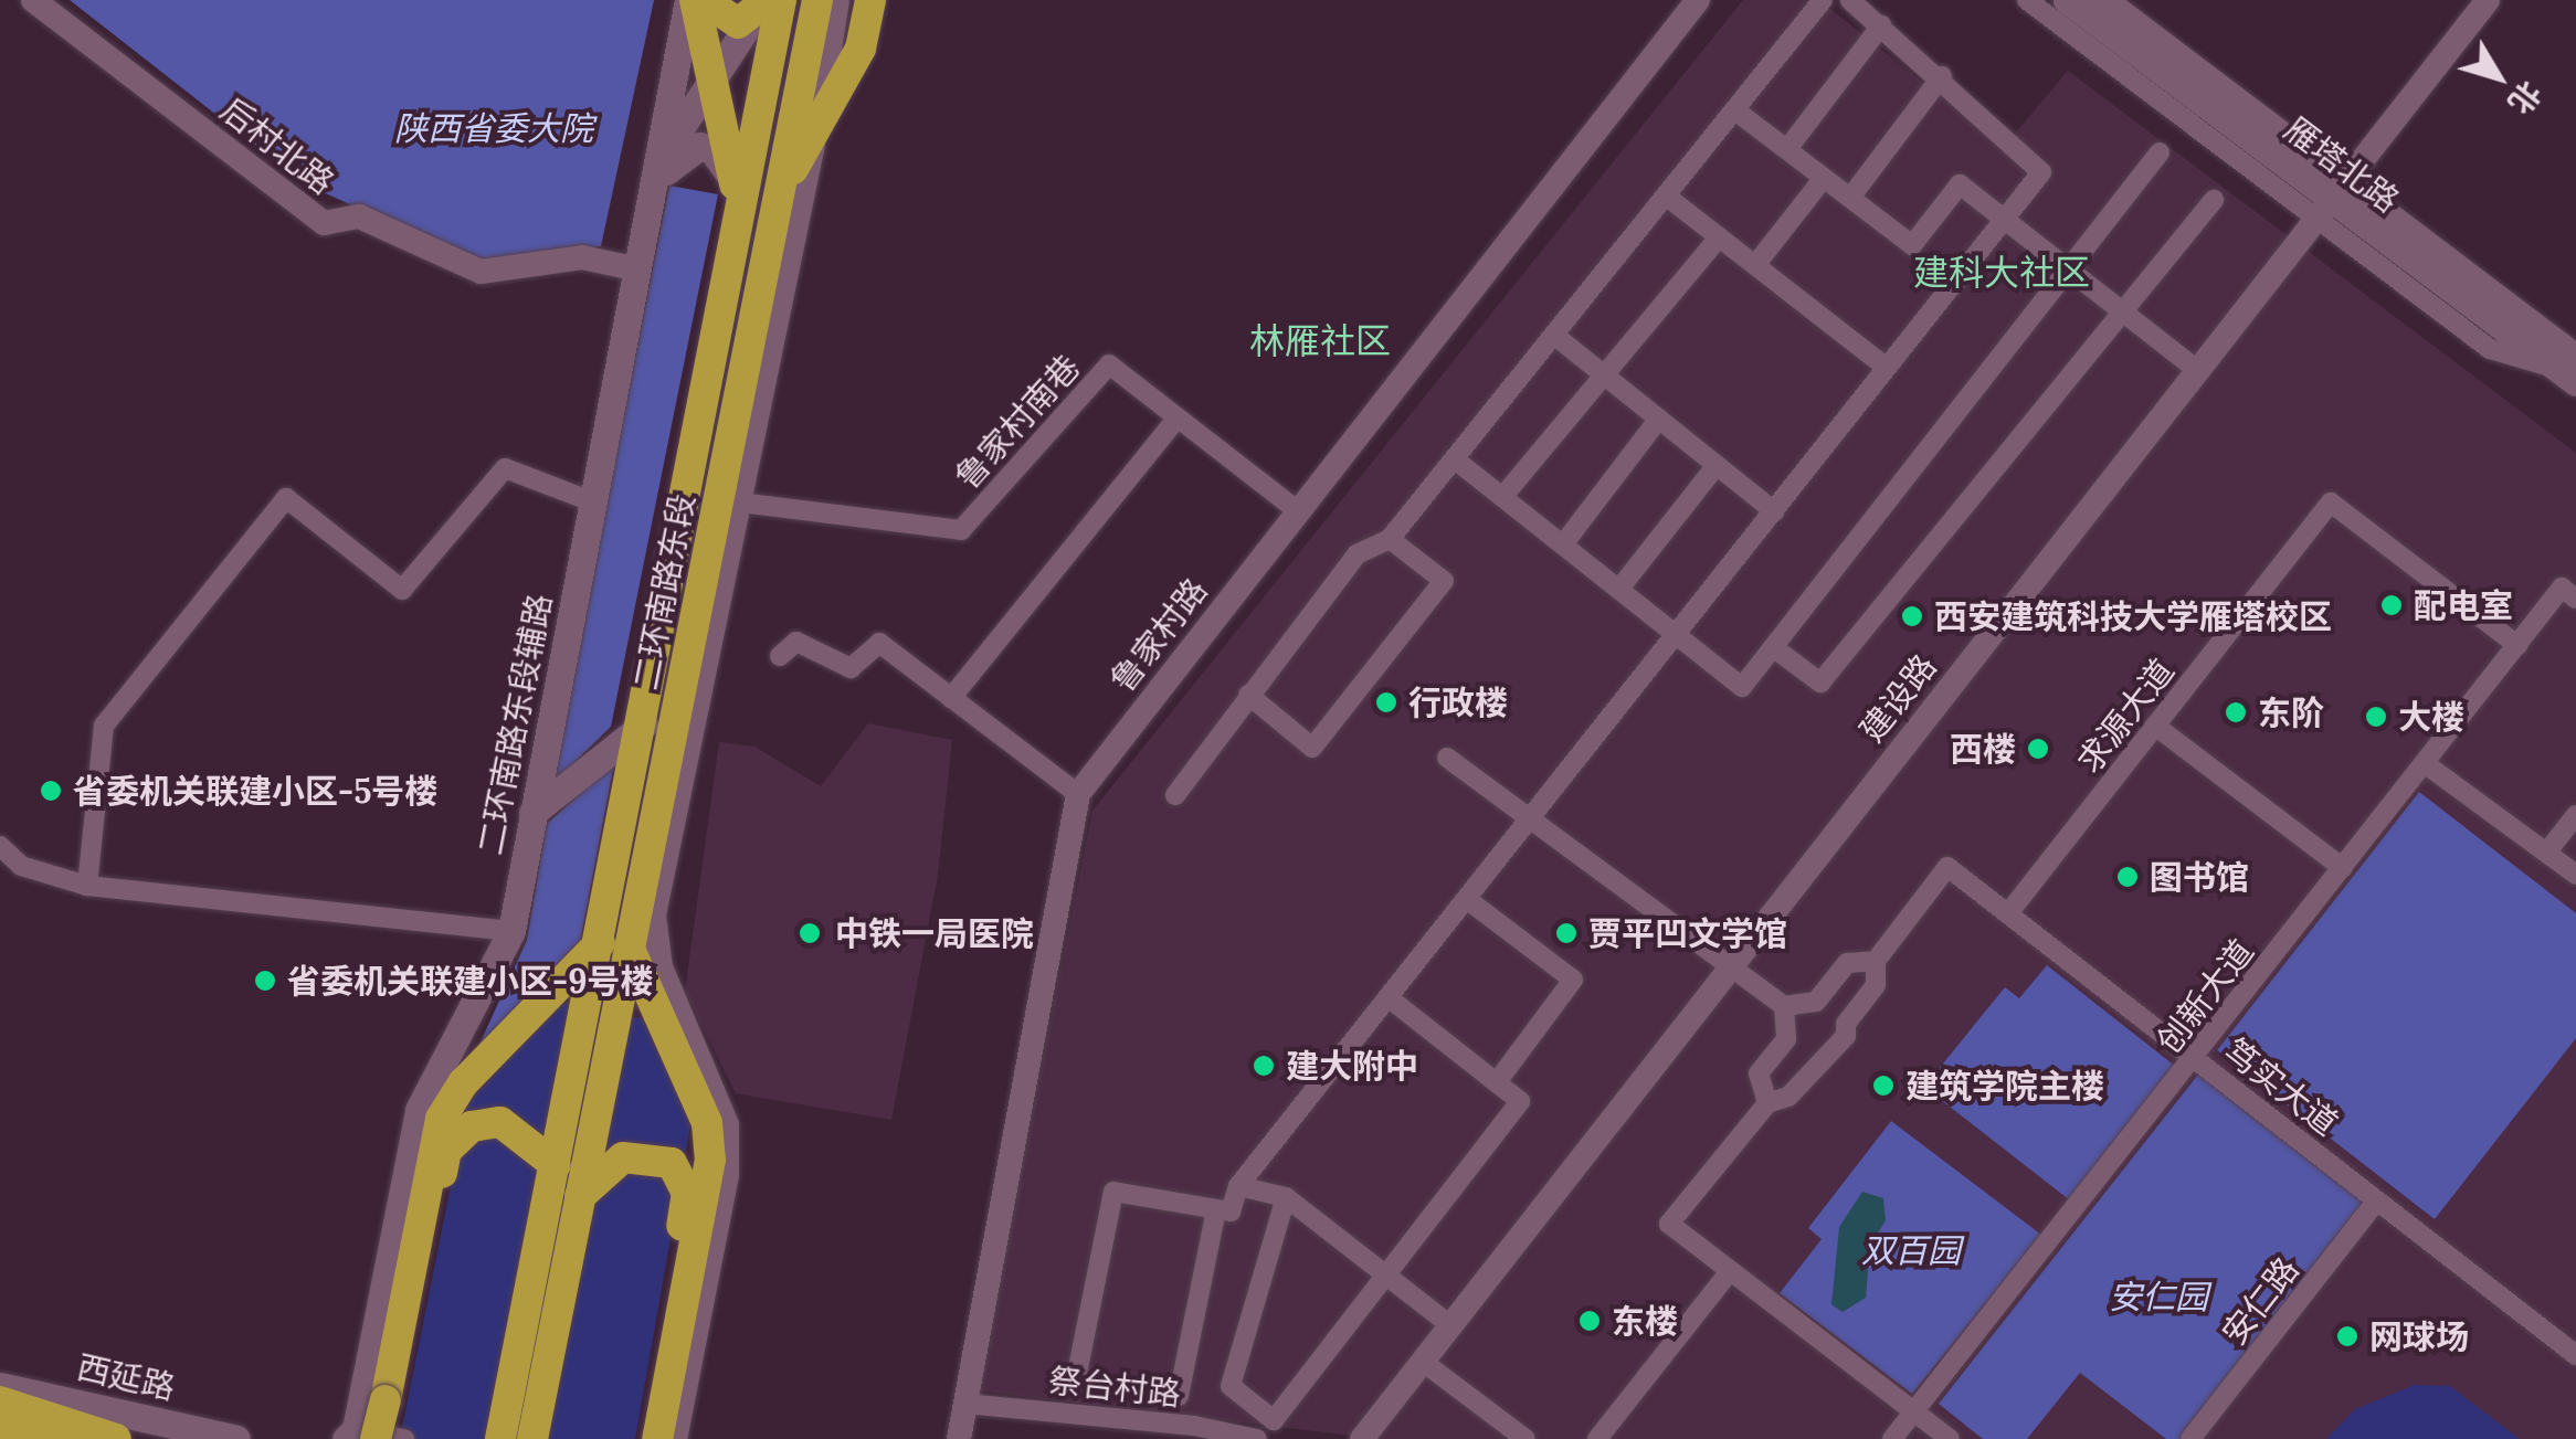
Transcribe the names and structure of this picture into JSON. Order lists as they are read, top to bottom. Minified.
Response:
{"streets":{"highway":["二环南路东段"],"main road":["雁塔北路","二环南路东段辅路","西延路"],"street":["后村北路","鲁家村南巷","鲁家村路","建设路","求源大道","创新大道","笃实大道","安仁路","祭台村路"]},"crossings":[["后村北路","二环南路东段辅路"],["雁塔北路","建设路"],["鲁家村南巷","鲁家村路"],["鲁家村路","祭台村路"],["求源大道","创新大道"],["求源大道","笃实大道"],["创新大道","笃实大道"],["笃实大道","安仁路"]],"districts":["建科大社区","林雁社区"],"parks":["陕西省委大院","双百园","安仁园"],"places":["配电室","西安建筑科技大学雁塔校区","行政楼","东阶","大楼","西楼","省委机关联建小区-5号楼","图书馆","中铁一局医院","贾平凹文学馆","省委机关联建小区-9号楼","建大附中","建筑学院主楼","东楼","网球场"],"north":"bottom right"}
